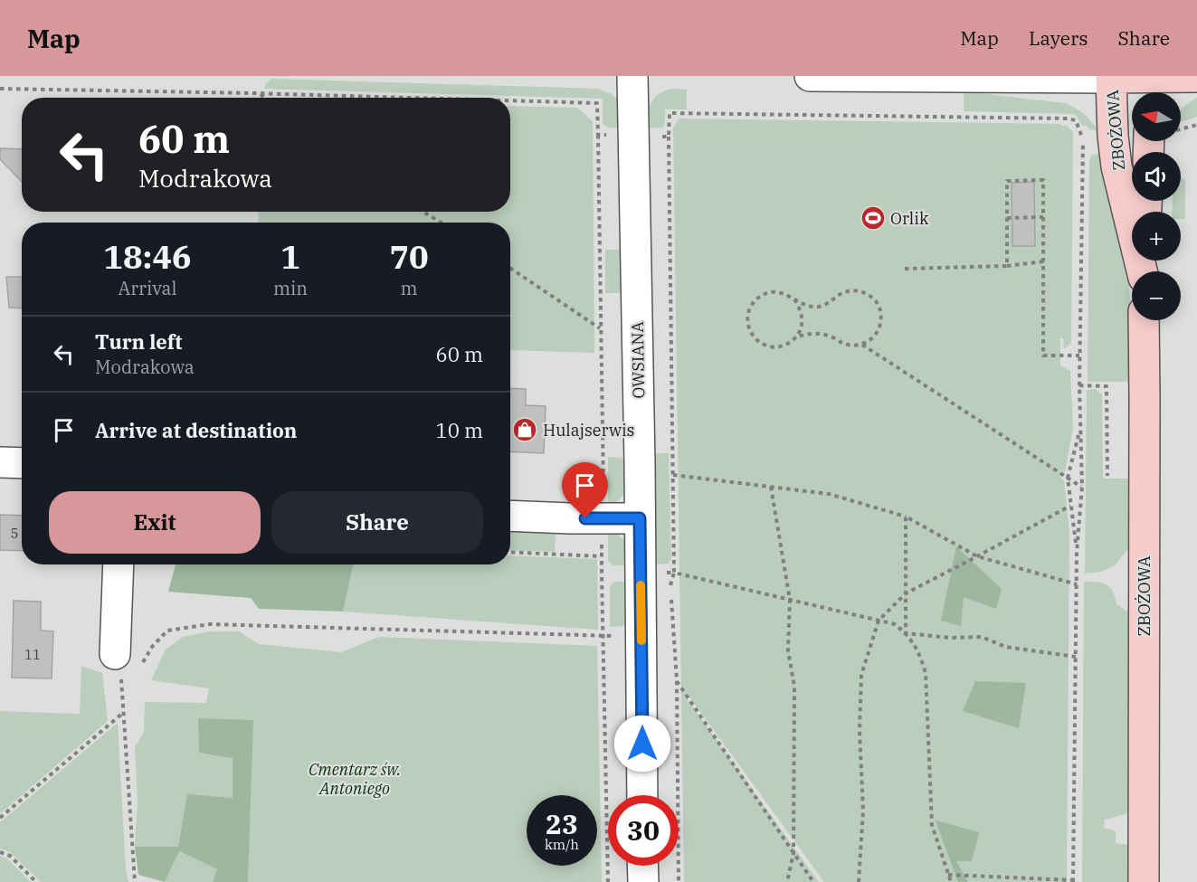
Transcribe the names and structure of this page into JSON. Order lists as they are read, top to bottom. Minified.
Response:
{"streets":{"street":["ZBOŻOWA","OWSIANA"]},"parks":["Cmentarz św. Antoniego"],"places":{"sports":["Orlik"],"shop":["Hulajserwis"]},"house_numbers":["5","11"],"north":"left","page":{"header":"Map","nav":["Map","Layers","Share"],"map_buttons":["+","−"],"turn":["60 m","Modrakowa"],"eta":["18:46","Arrival","1","min","70","m"],"list":[{"name":"Turn left","note":"Modrakowa","value":"60 m"},{"name":"Arrive at destination","value":"10 m"}],"buttons":["Exit","Share"],"speed":"23 km/h","limit":"30"}}
